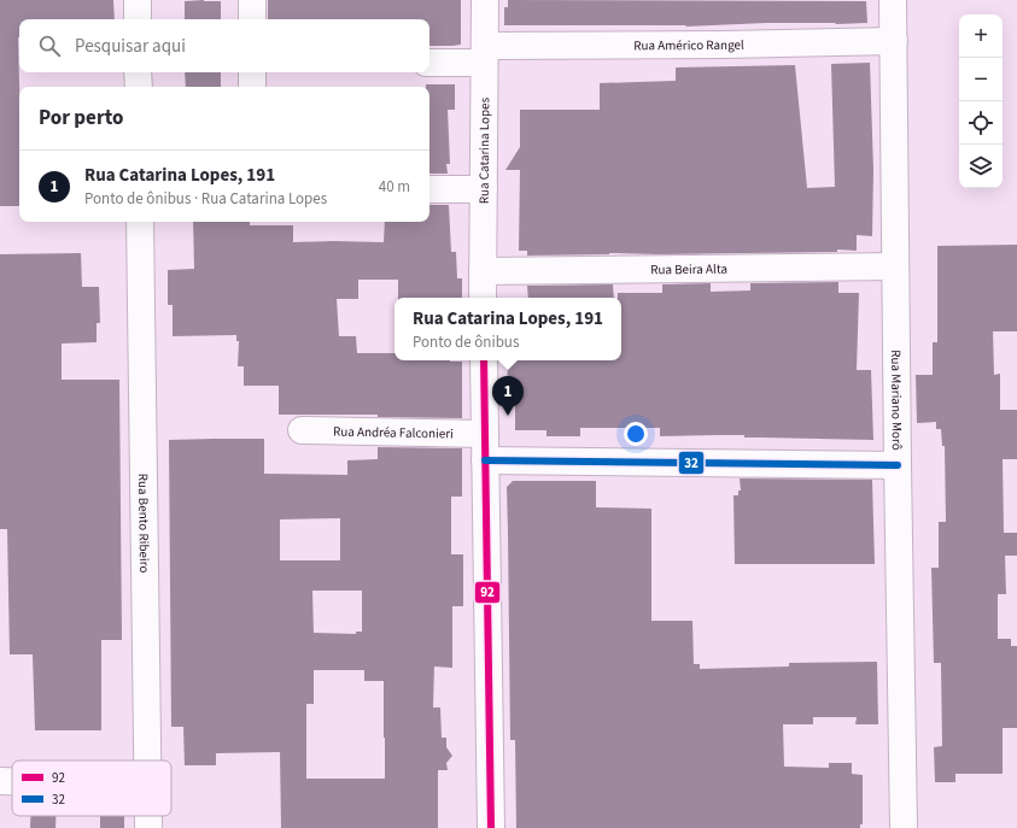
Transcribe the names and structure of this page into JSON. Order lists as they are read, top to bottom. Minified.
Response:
{"streets":{"street":["Rua Américo Rangel","Rua Catarina Lopes","Rua Beira Alta","Rua Mariano Morô","Rua Andréa Falconieri","Rua Bento Ribeiro"]},"crossings":[["Rua Américo Rangel","Rua Catarina Lopes"],["Rua Américo Rangel","Rua Mariano Morô"],["Rua Catarina Lopes","Rua Beira Alta"],["Rua Beira Alta","Rua Mariano Morô"]],"lines":["transit line 92","transit line 32"],"legend":["92","32"],"page":{"map_buttons":["+","−"],"search":"Pesquisar aqui","heading":"Por perto","list":[{"mark":"1","name":"Rua Catarina Lopes, 191","note":"Ponto de ônibus · Rua Catarina Lopes","value":"40 m"}],"popup":["Rua Catarina Lopes, 191","Ponto de ônibus"],"pins":"1"}}
